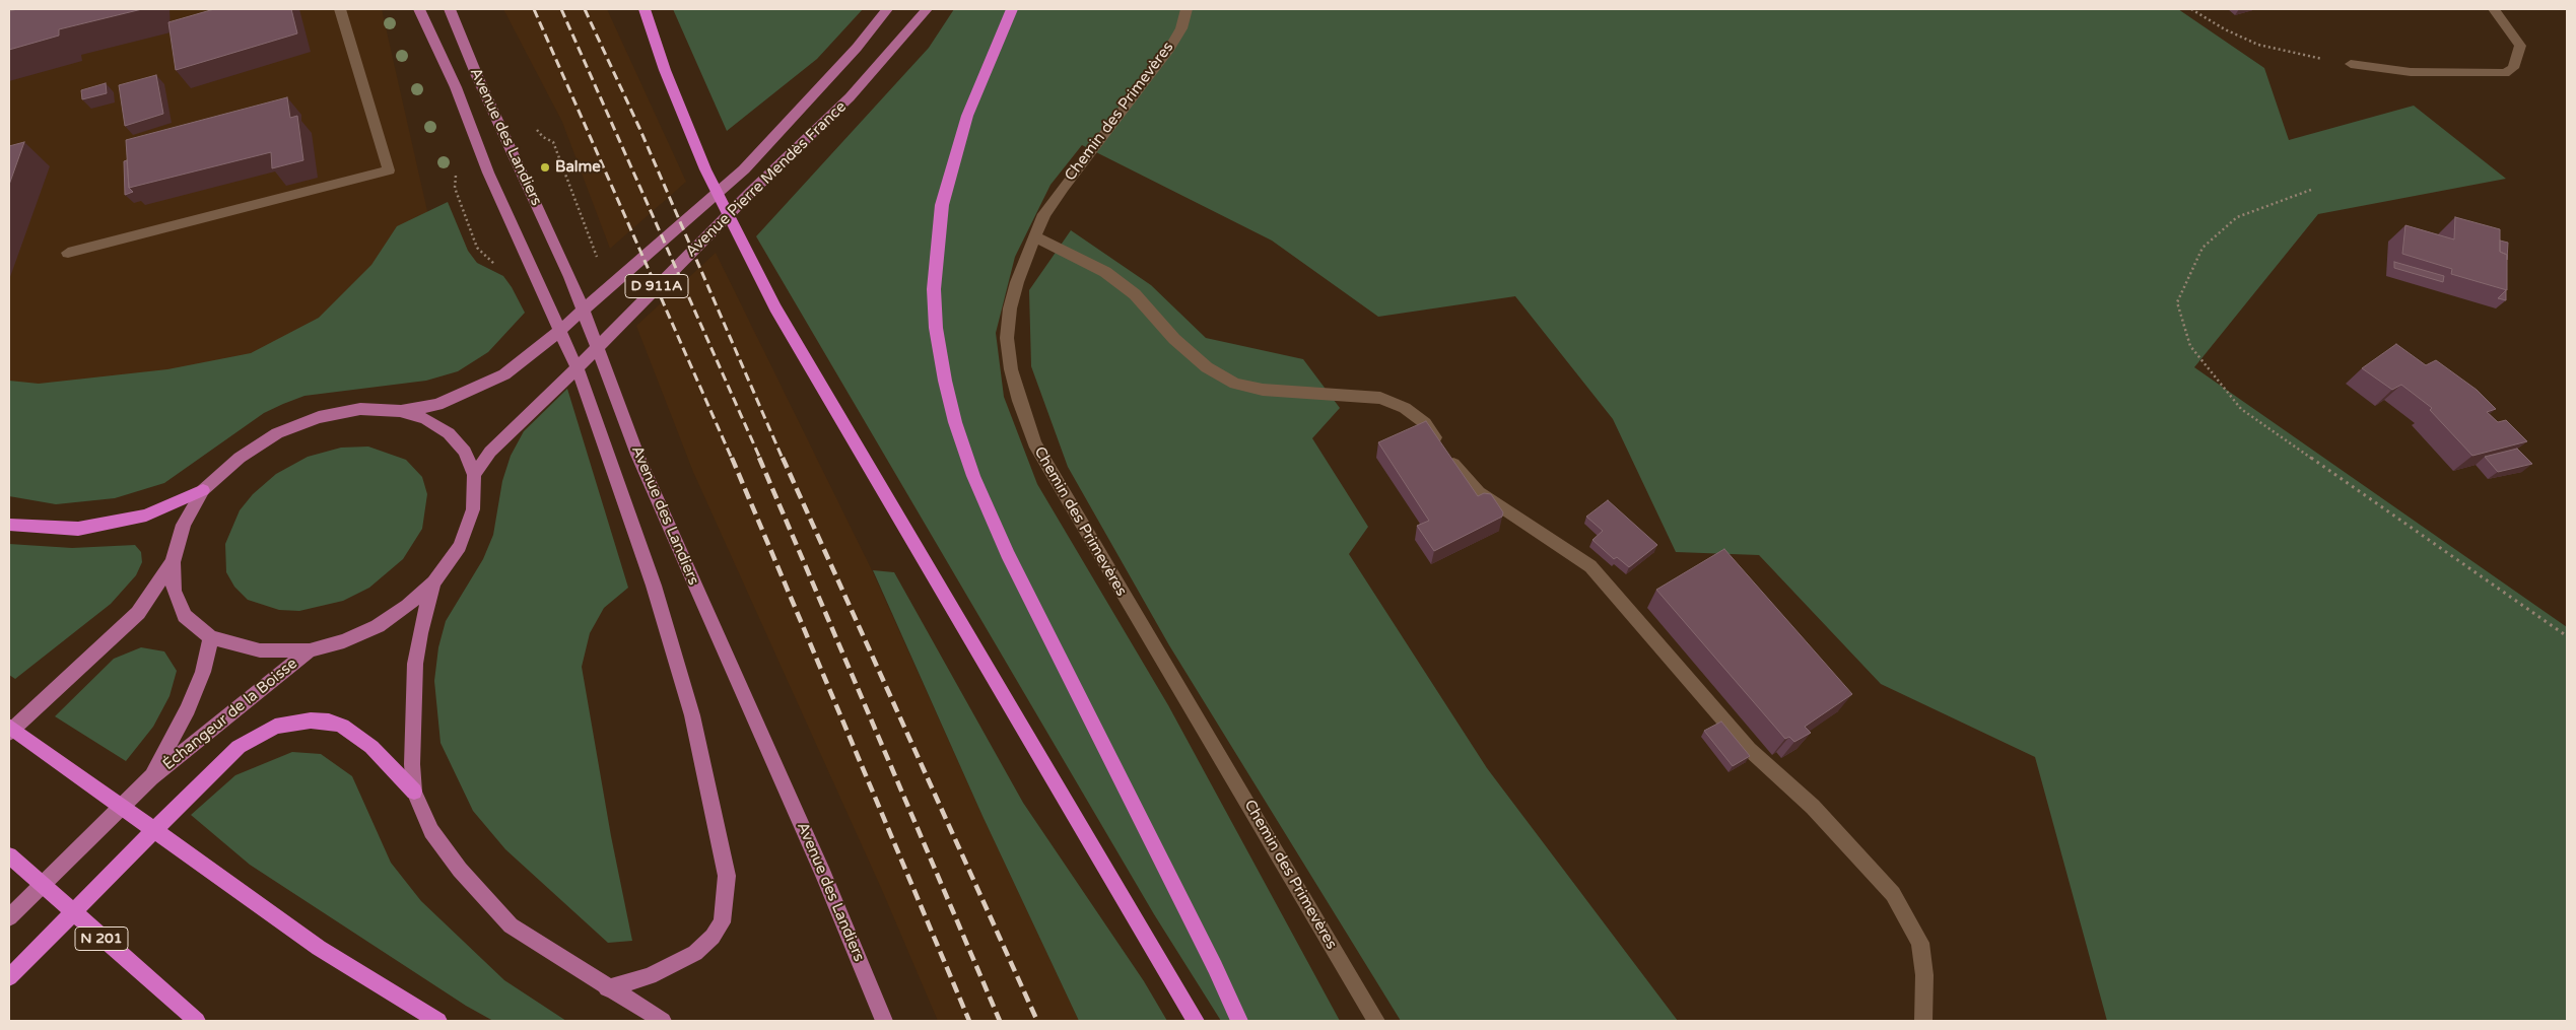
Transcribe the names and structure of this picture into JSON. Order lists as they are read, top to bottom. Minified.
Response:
{"streets":{"highway":["N 201"],"main road":["Avenue des Landiers","Avenue Pierre Mendès France","D 911A","Échangeur de la Boisse"],"street":["Chemin des Primevères"]},"places":["Balme"]}
